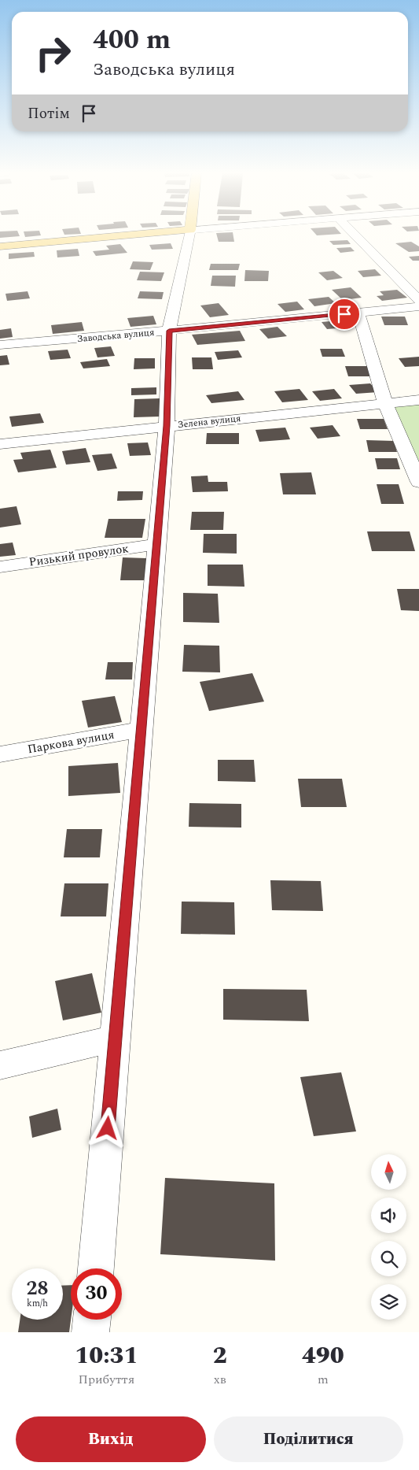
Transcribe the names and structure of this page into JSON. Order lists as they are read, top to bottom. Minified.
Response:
{"streets":{"street":["Заводська вулиця","Зелена вулиця","Ризький провулок","Паркова вулиця"]},"north":"top","page":{"turn":["400 m","Заводська вулиця"],"then":"Потім","speed":"28 km/h","limit":"30","eta":["10:31","Прибуття","2","хв","490","m"],"buttons":["Вихід","Поділитися"]}}
